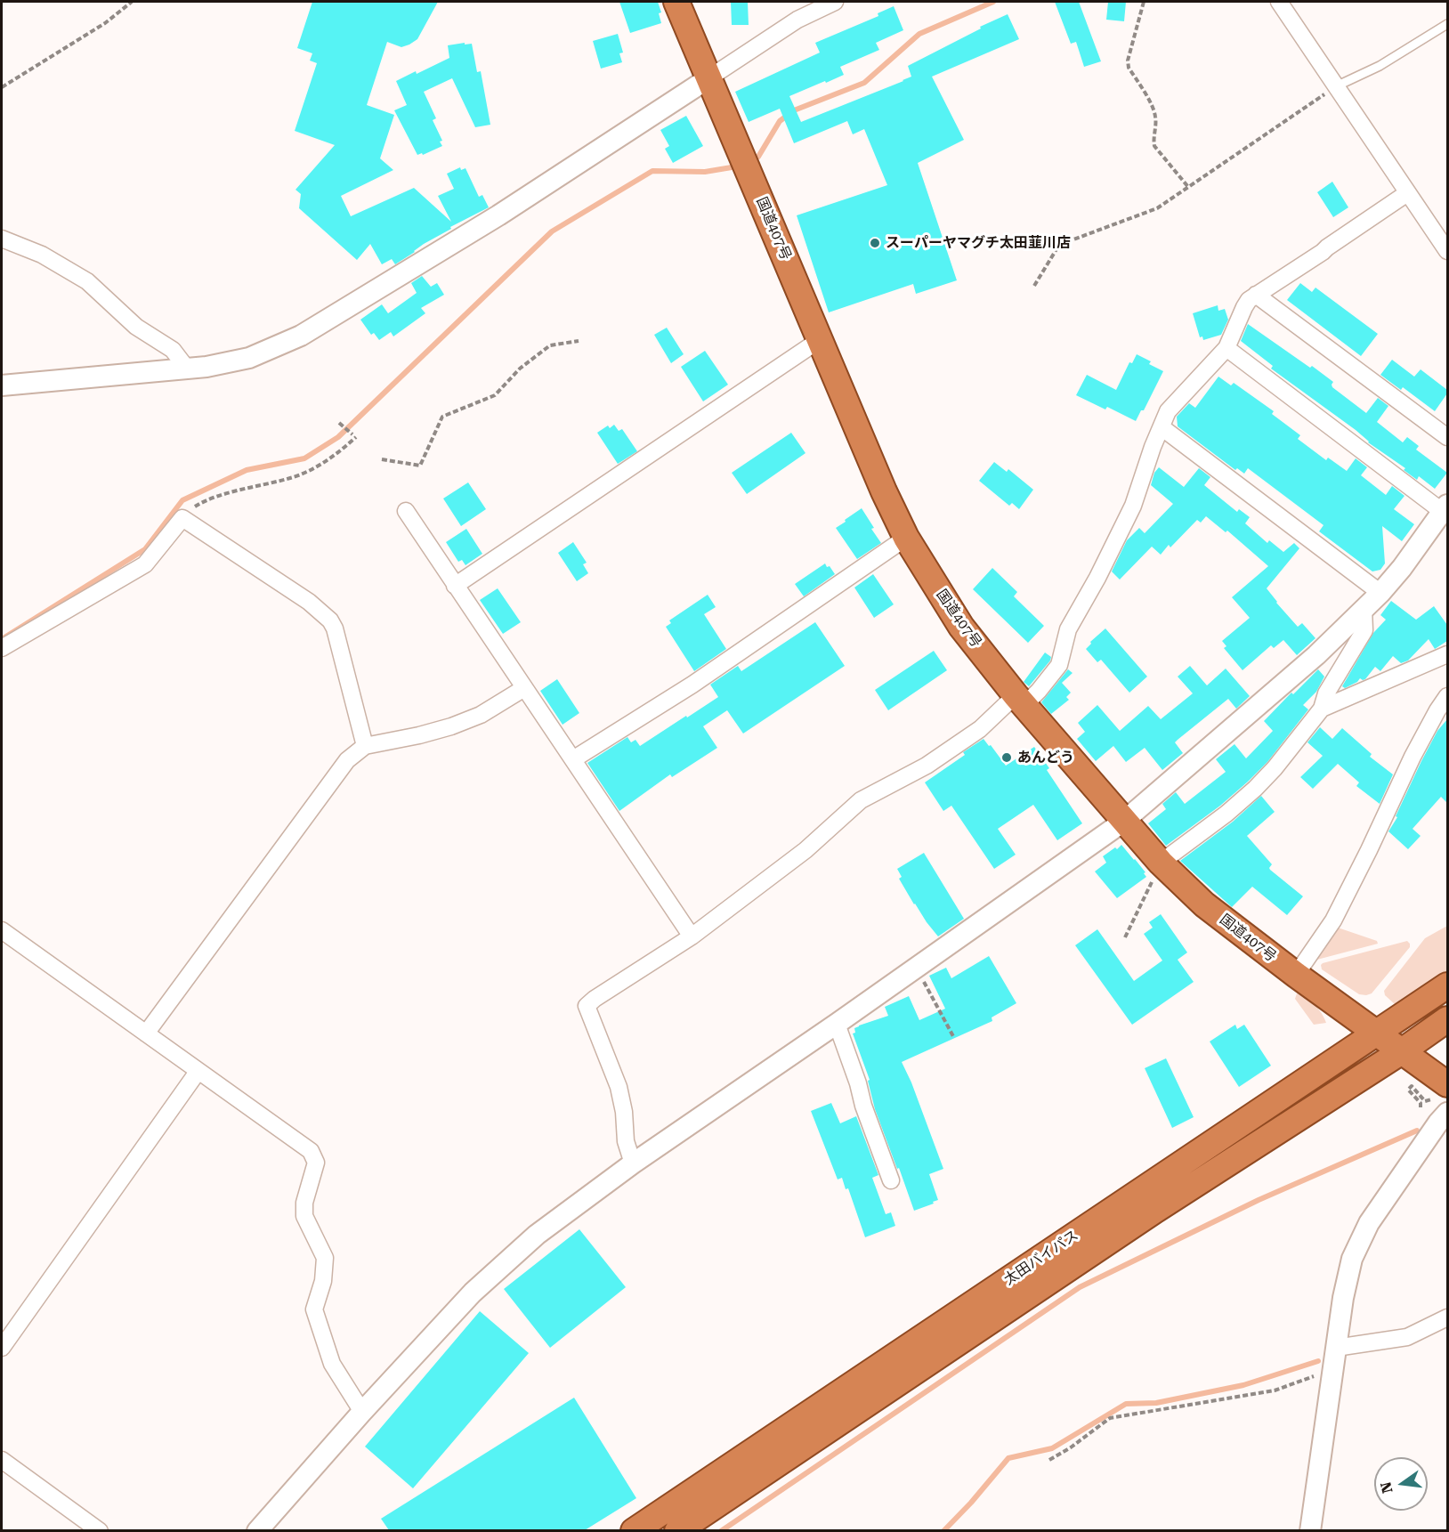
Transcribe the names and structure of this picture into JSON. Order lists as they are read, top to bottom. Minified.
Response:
{"streets":{"highway":["国道407号","太田バイパス"]},"crossings":[["国道407号","太田バイパス"]],"places":["スーパーヤマグチ太田韮川店","あんどう"],"north":"left"}
